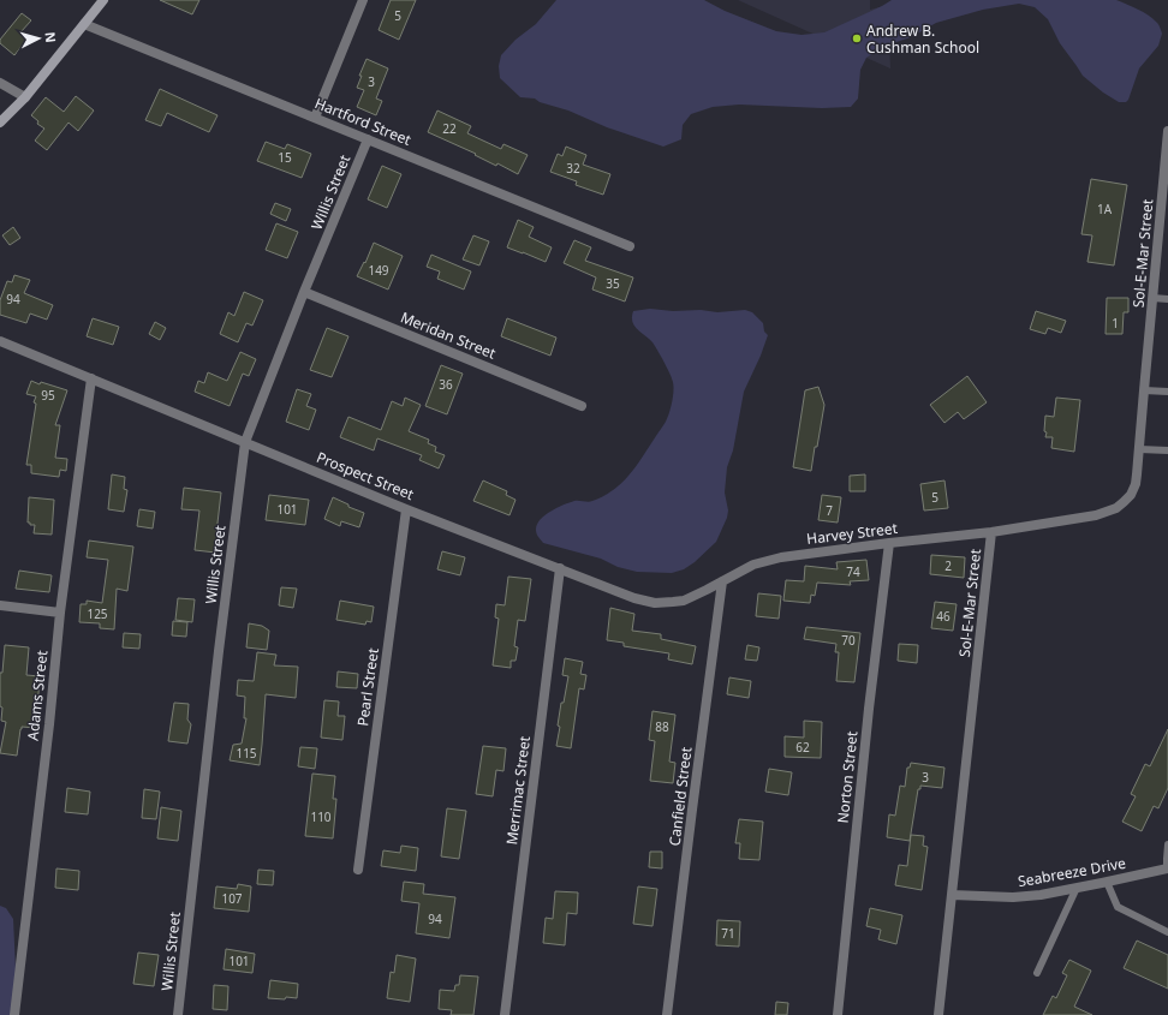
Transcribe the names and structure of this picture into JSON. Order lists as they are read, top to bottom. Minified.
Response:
{"streets":{"street":["Hartford Street","Willis Street","Sol-E-Mar Street","Meridan Street","Prospect Street","Harvey Street","Pearl Street","Adams Street","Norton Street","Merrimac Street","Canfield Street","Seabreeze Drive"]},"crossings":[["Hartford Street","Willis Street"],["Willis Street","Meridan Street"],["Willis Street","Prospect Street"],["Sol-E-Mar Street","Harvey Street"],["Sol-E-Mar Street","Seabreeze Drive"],["Prospect Street","Harvey Street"],["Prospect Street","Pearl Street"],["Prospect Street","Adams Street"],["Prospect Street","Merrimac Street"],["Prospect Street","Canfield Street"],["Harvey Street","Norton Street"],["Harvey Street","Canfield Street"]],"places":["Andrew B. Cushman School"],"house_numbers":["5","3","22","15","32","1A","149","35","94","1","36","95","5","101","7","2","74","125","46","70","88","62","115","3","110","107","94","71","101"],"north":"right"}
